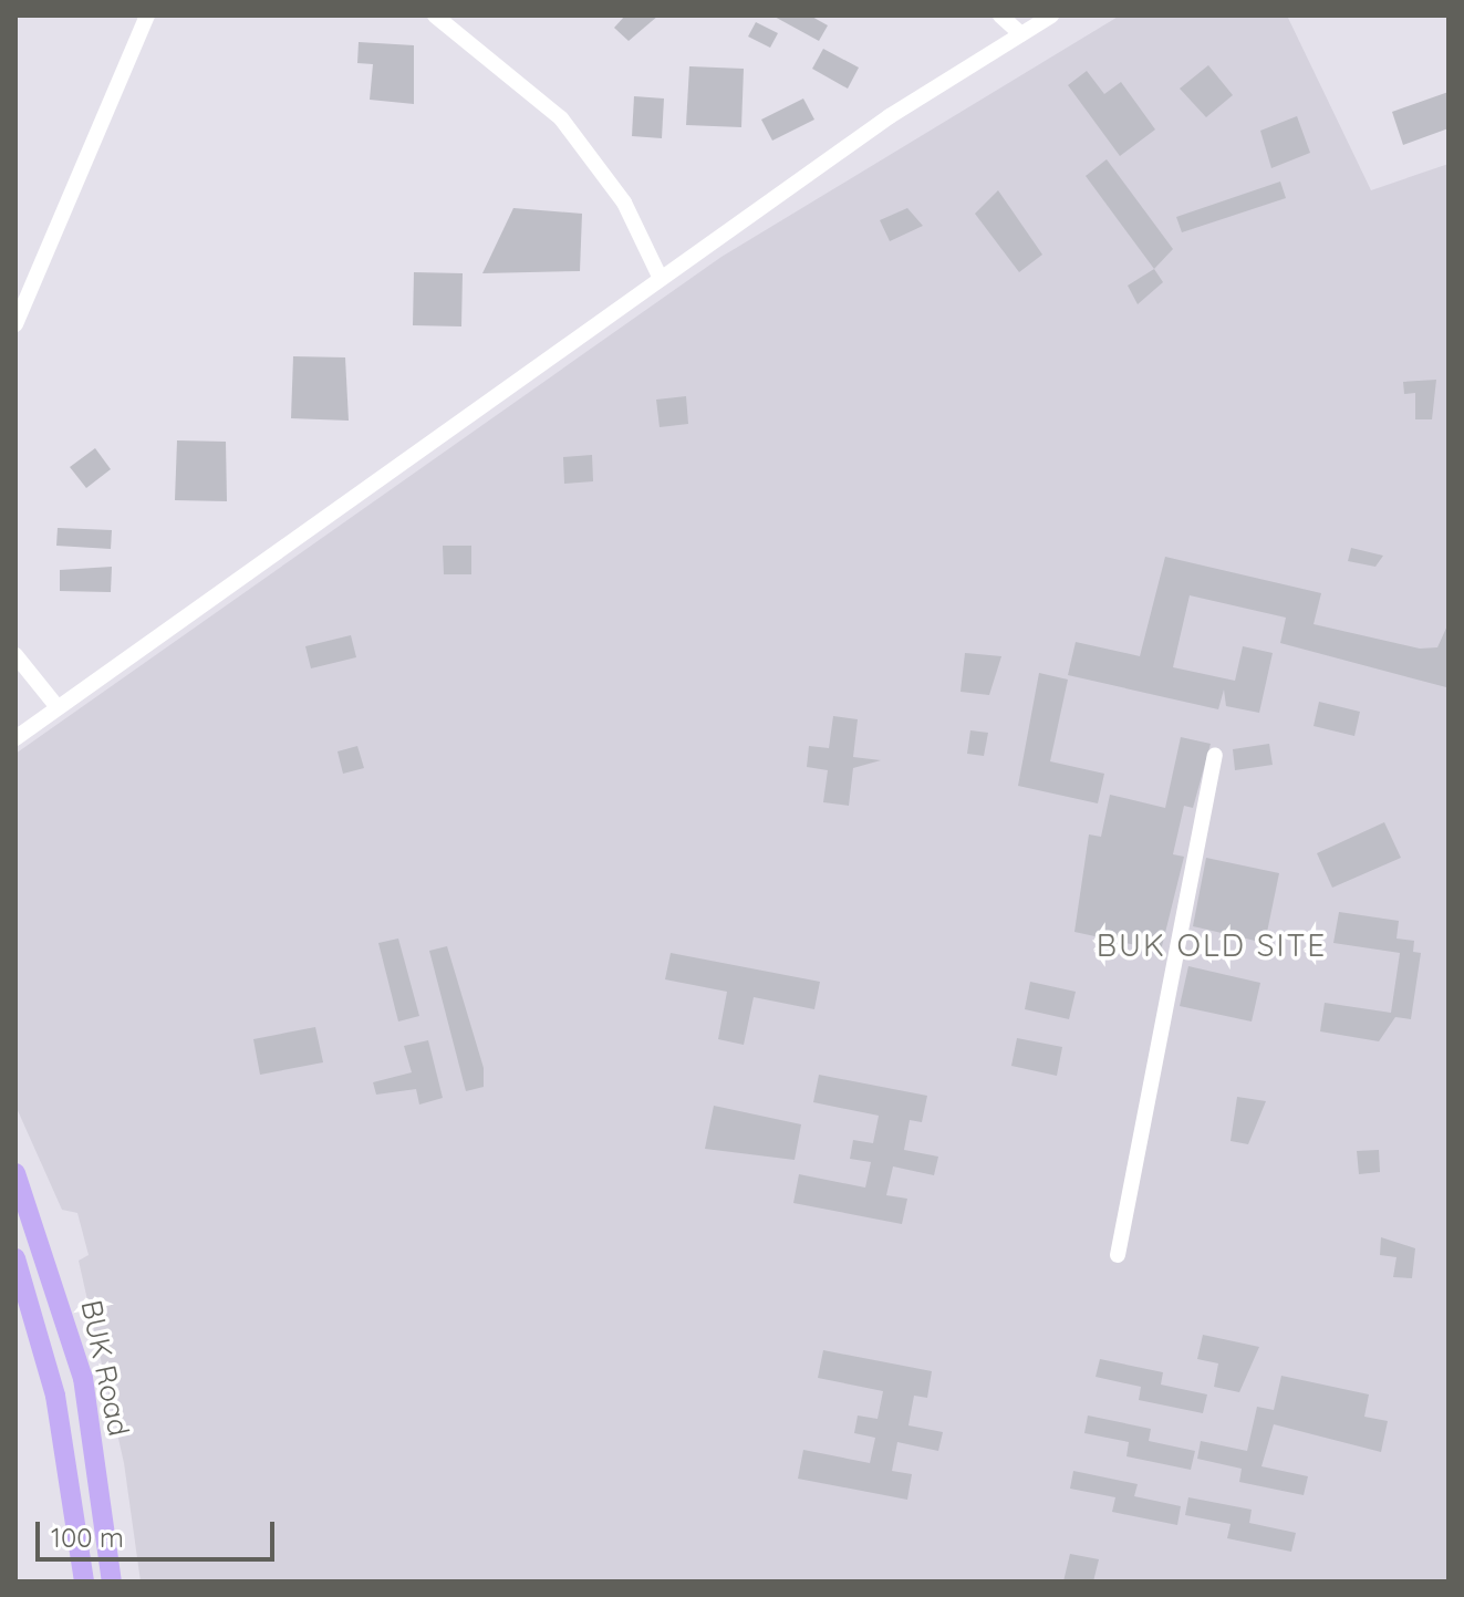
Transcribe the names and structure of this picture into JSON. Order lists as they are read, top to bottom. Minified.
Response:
{"streets":{"main road":["BUK Road"]},"districts":["BUK OLD SITE"],"scale_bar":"100 m"}
